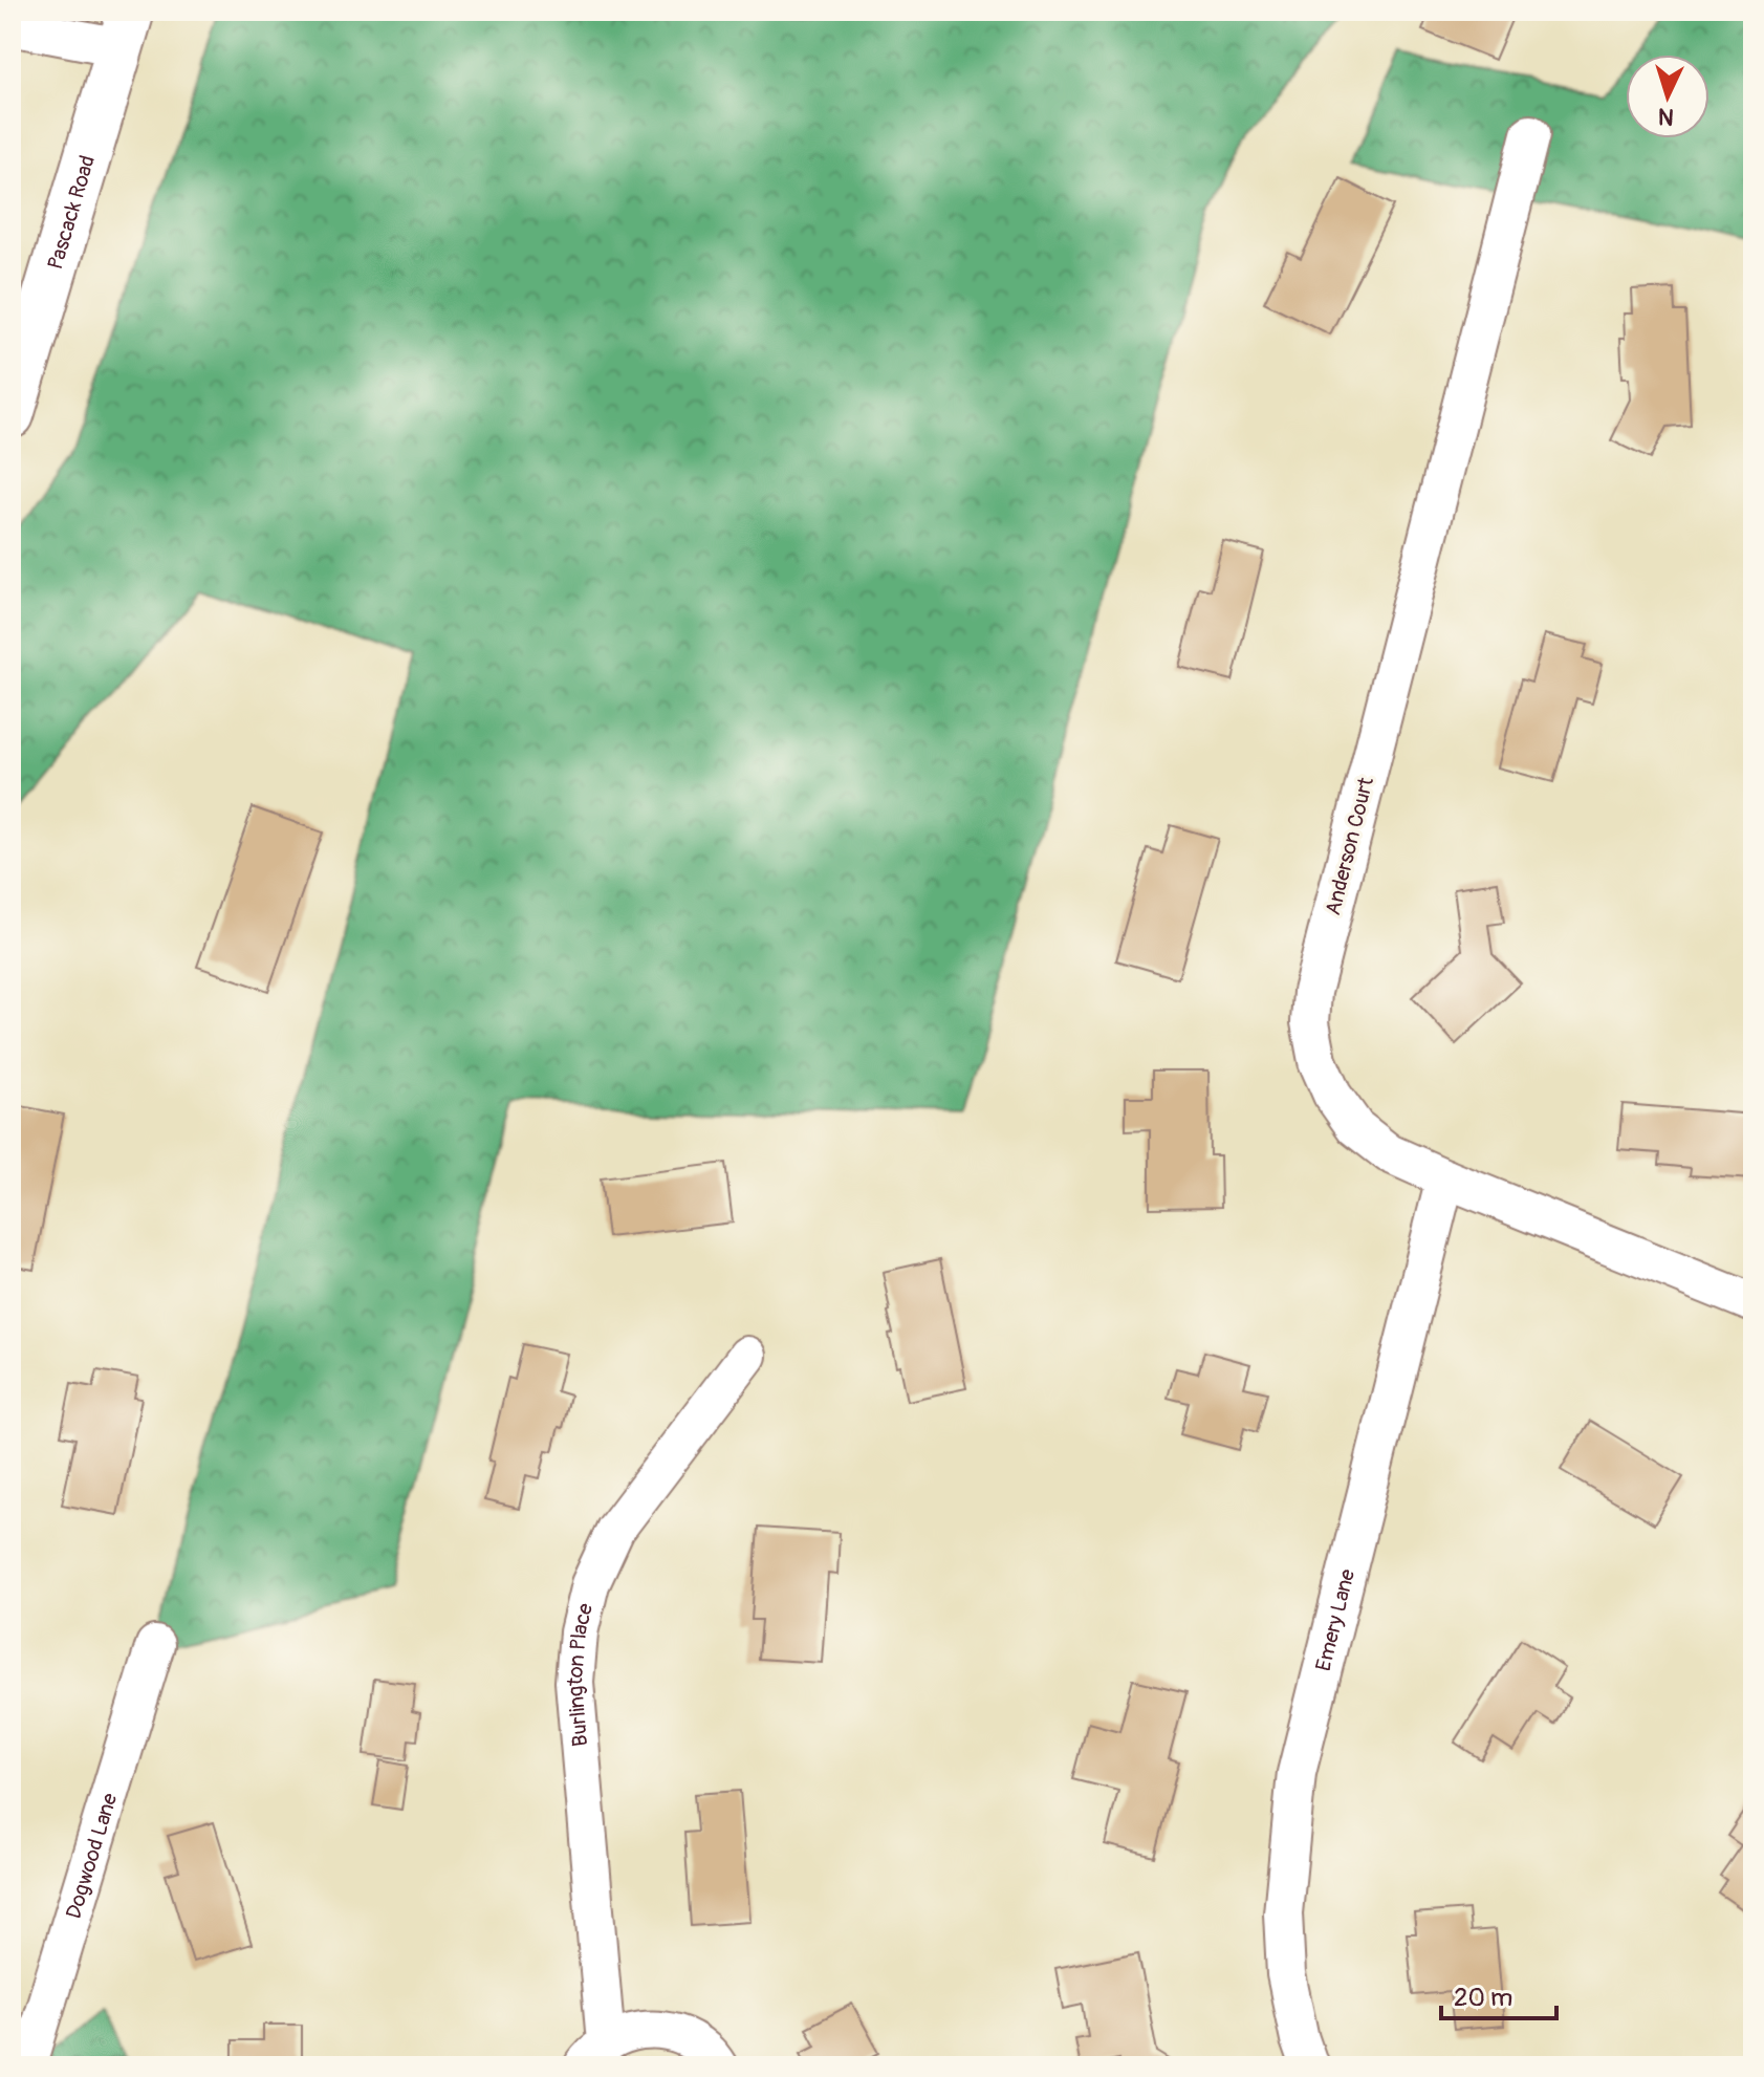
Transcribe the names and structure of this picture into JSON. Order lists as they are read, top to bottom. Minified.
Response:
{"streets":{"street":["Pascack Road","Anderson Court","Emery Lane","Burlington Place","Dogwood Lane"]},"crossings":[["Anderson Court","Emery Lane"]],"scale_bar":"20 m","north":"bottom"}
